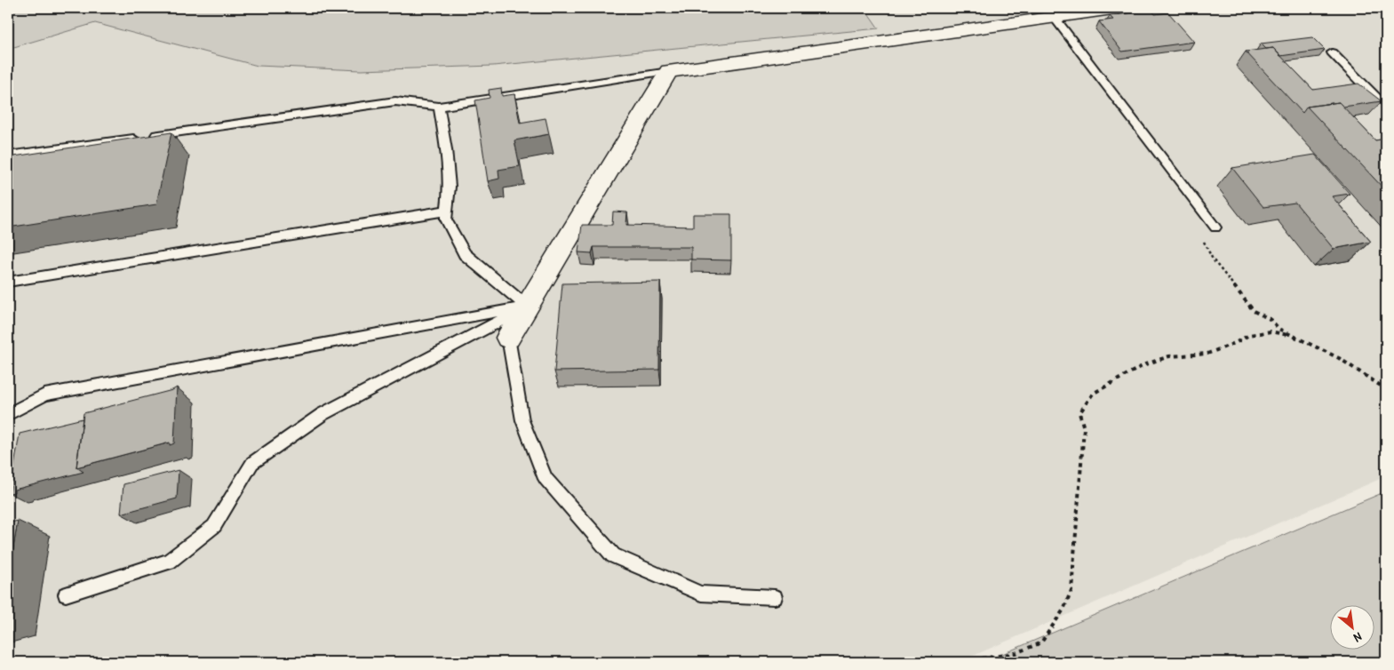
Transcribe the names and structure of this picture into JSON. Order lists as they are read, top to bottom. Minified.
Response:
{"north":"bottom right"}
